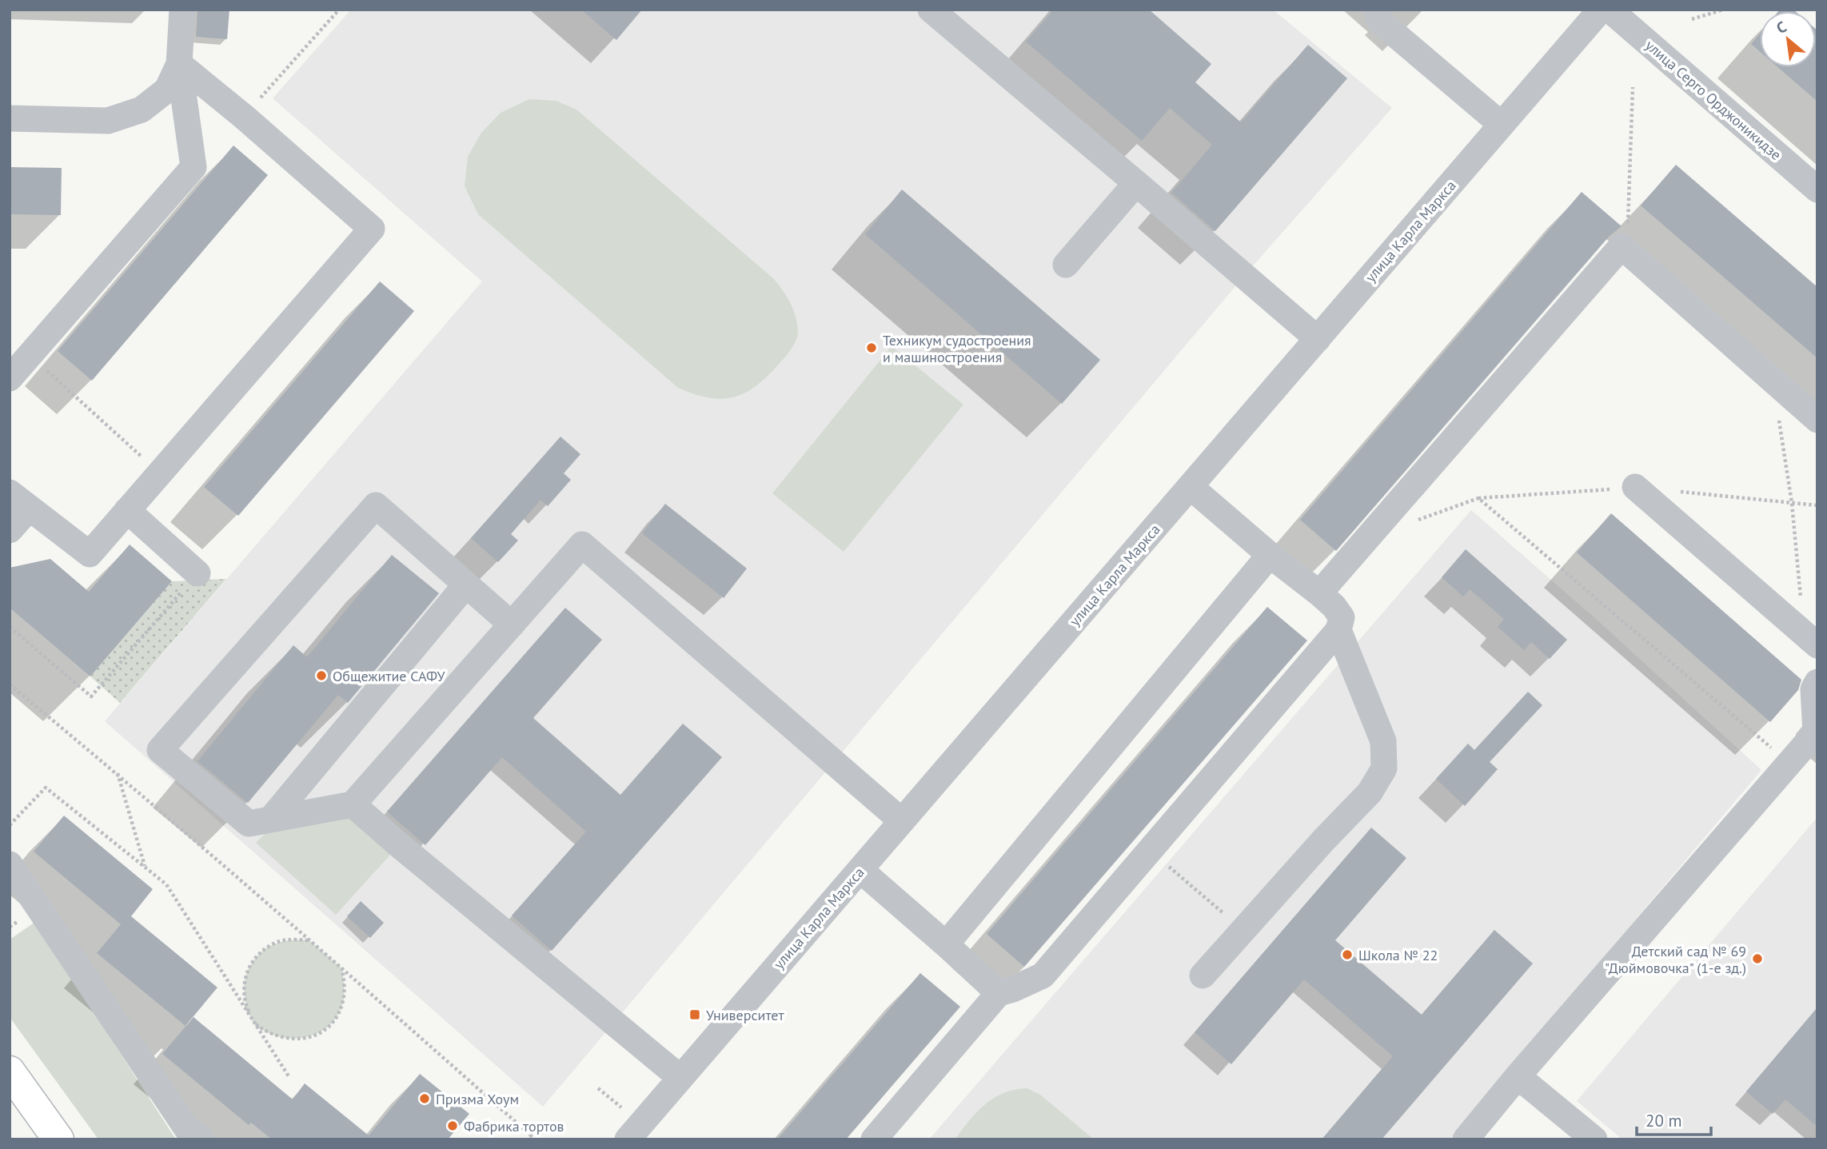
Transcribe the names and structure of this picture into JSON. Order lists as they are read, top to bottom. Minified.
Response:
{"streets":{"street":["улица Серго Орджоникидзе","улица Карла Маркса"]},"places":{"other":["Техникум судостроения и машиностроения","Общежитие САФУ","Школа № 22","Детский сад № 69 \"Дюймовочка\" (1-е зд.)","Призма Хоум","Фабрика тортов"],"transit":["Университет"]},"scale_bar":"20 m","north":"top left"}
